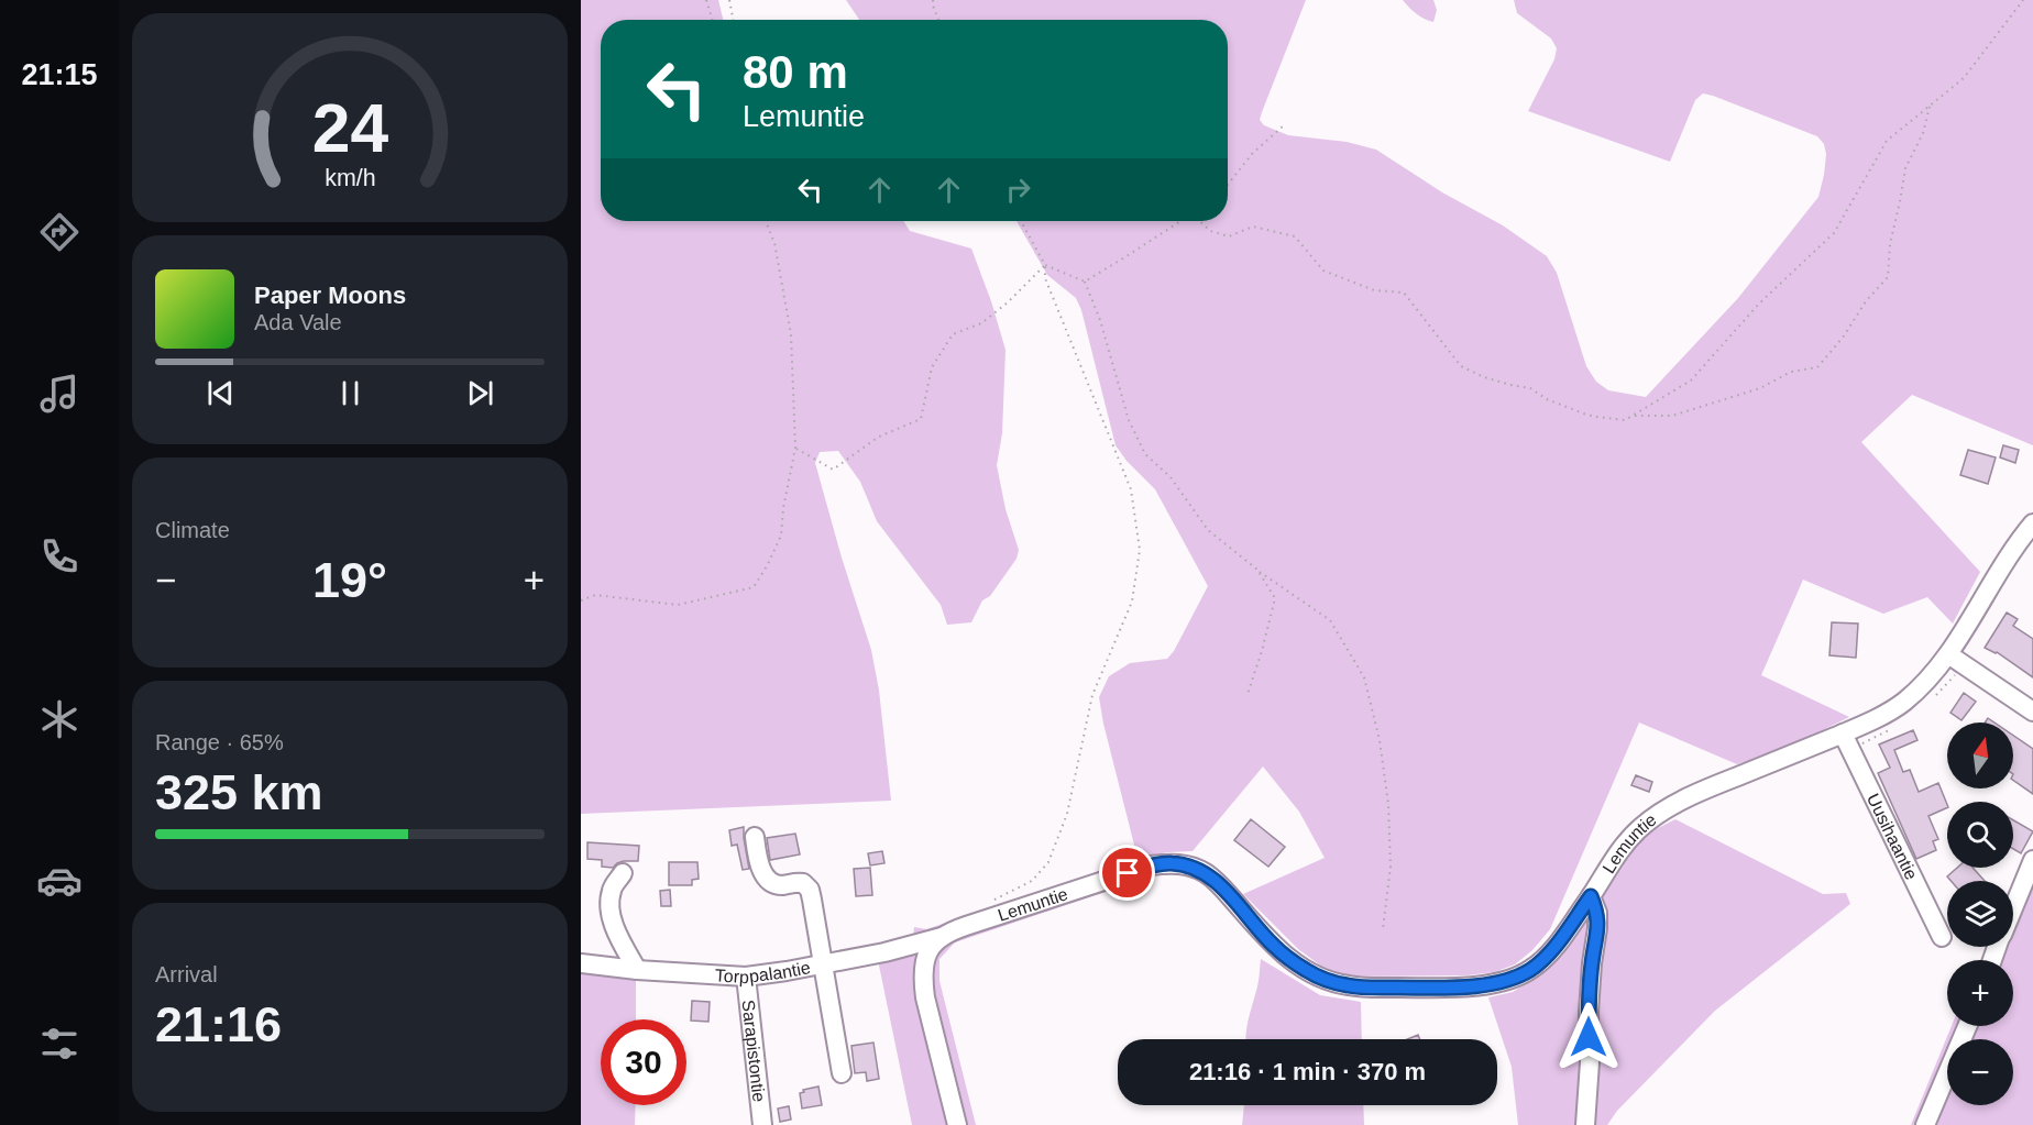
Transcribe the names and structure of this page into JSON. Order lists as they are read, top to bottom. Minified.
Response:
{"streets":{"street":["Uusihaantie","Lemuntie","Torppalantie","Sarapistontie"]},"crossings":[["Uusihaantie","Lemuntie"],["Lemuntie","Torppalantie"],["Torppalantie","Sarapistontie"]],"north":"top","page":{"tabs":"21:15","turn":["80 m","Lemuntie"],"song":["Paper Moons","Ada Vale"],"tile":["Climate",["Range · 65%","325 km"],["Arrival","21:16"]],"heat":["−","19°","+"],"map_buttons":["+","−"],"limit":"30","trip":"21:16 · 1 min · 370 m","gauge":["24","km/h"]}}
